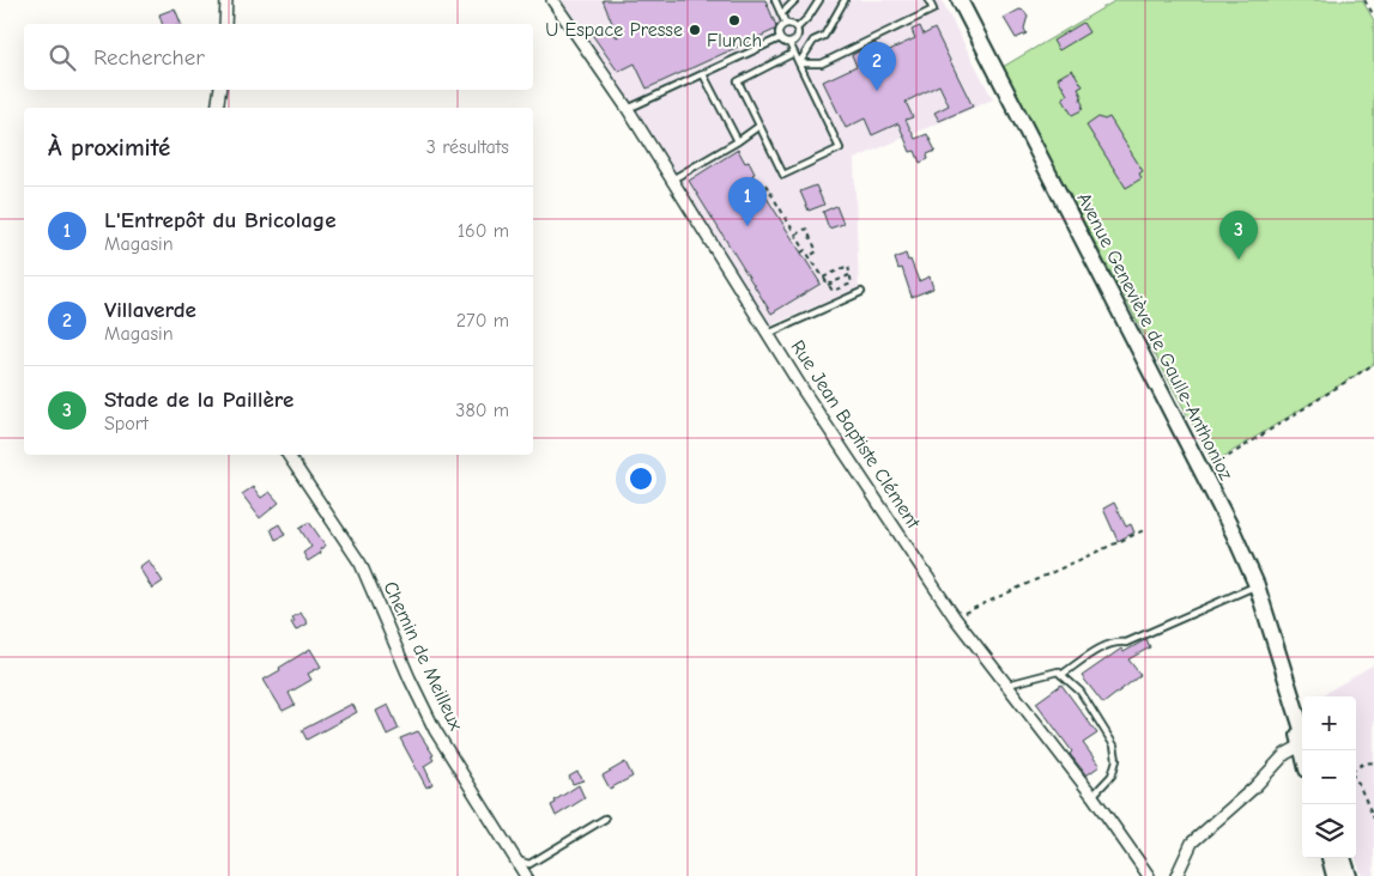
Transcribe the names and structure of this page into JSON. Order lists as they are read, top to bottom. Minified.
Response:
{"streets":{"main road":["Avenue Geneviève de Gaulle-Anthonioz"],"street":["Rue Jean Baptiste Clément","Chemin de Meilleux"]},"places":["Flunch","U Espace Presse"],"page":{"search":"Rechercher","pins":["2","1","3"],"heading":["À proximité","3 résultats"],"list":[{"mark":"1","name":"L'Entrepôt du Bricolage","note":"Magasin","value":"160 m"},{"mark":"2","name":"Villaverde","note":"Magasin","value":"270 m"},{"mark":"3","name":"Stade de la Paillère","note":"Sport","value":"380 m"}],"map_buttons":["+","−"]}}
